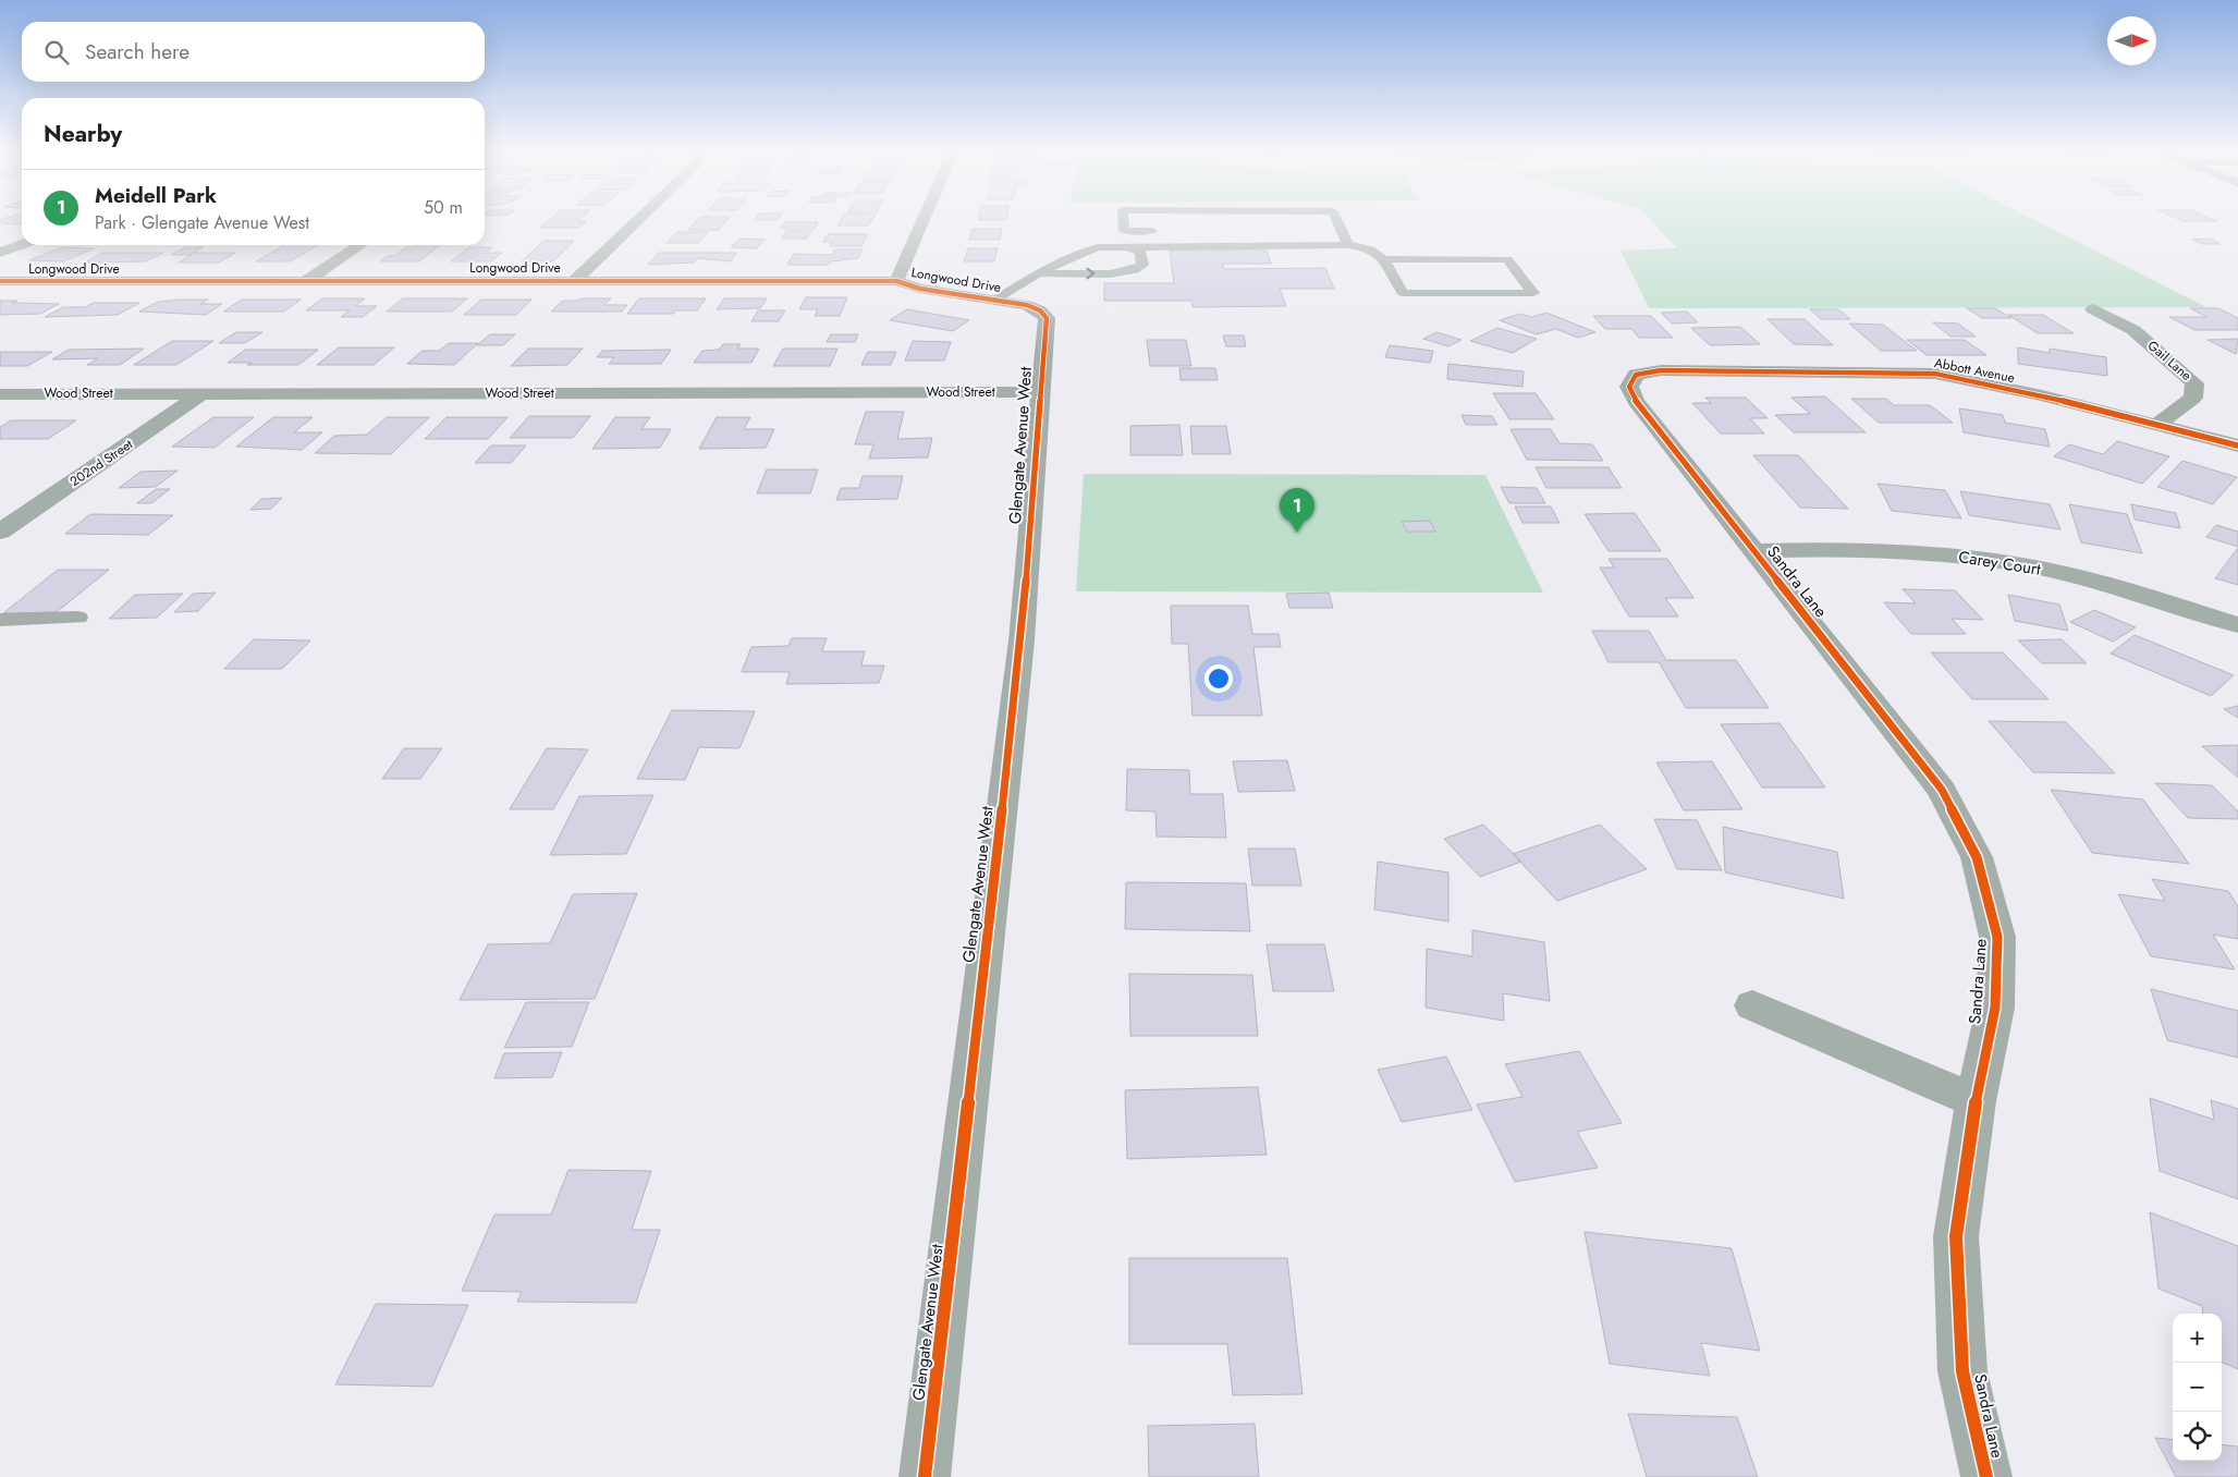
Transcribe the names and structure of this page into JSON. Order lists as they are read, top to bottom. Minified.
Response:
{"streets":{"street":["Longwood Drive","Gail Lane","Abbott Avenue","Wood Street","Glengate Avenue West","202nd Street","Carey Court","Sandra Lane"]},"crossings":[["Longwood Drive","Glengate Avenue West"],["Gail Lane","Abbott Avenue"],["Abbott Avenue","Sandra Lane"],["Wood Street","Glengate Avenue West"],["Wood Street","202nd Street"],["Carey Court","Sandra Lane"]],"north":"right","page":{"search":"Search here","heading":"Nearby","list":[{"mark":"1","name":"Meidell Park","note":"Park · Glengate Avenue West","value":"50 m"}],"pins":"1","map_buttons":["+","−"]}}
